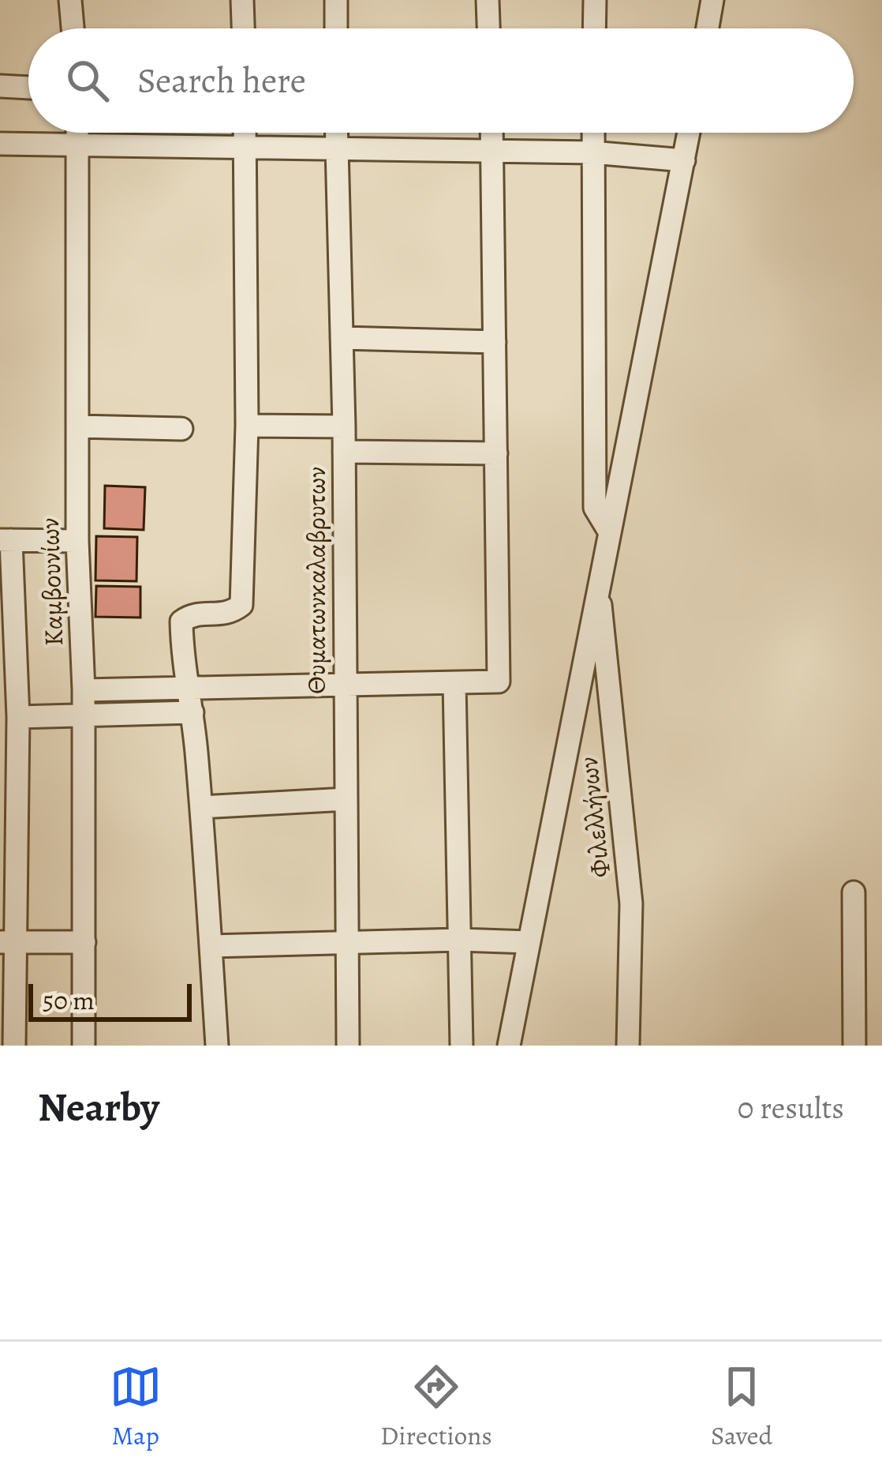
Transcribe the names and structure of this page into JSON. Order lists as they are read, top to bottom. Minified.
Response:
{"streets":{"street":["Θυματωνκαλαβρυτων","Καμβουνίων","Φιλελλήνων"]},"scale_bar":"50 m","page":{"search":"Search here","scale":"50 m","heading":["Nearby","0 results"],"nav":["Map","Directions","Saved"]}}
